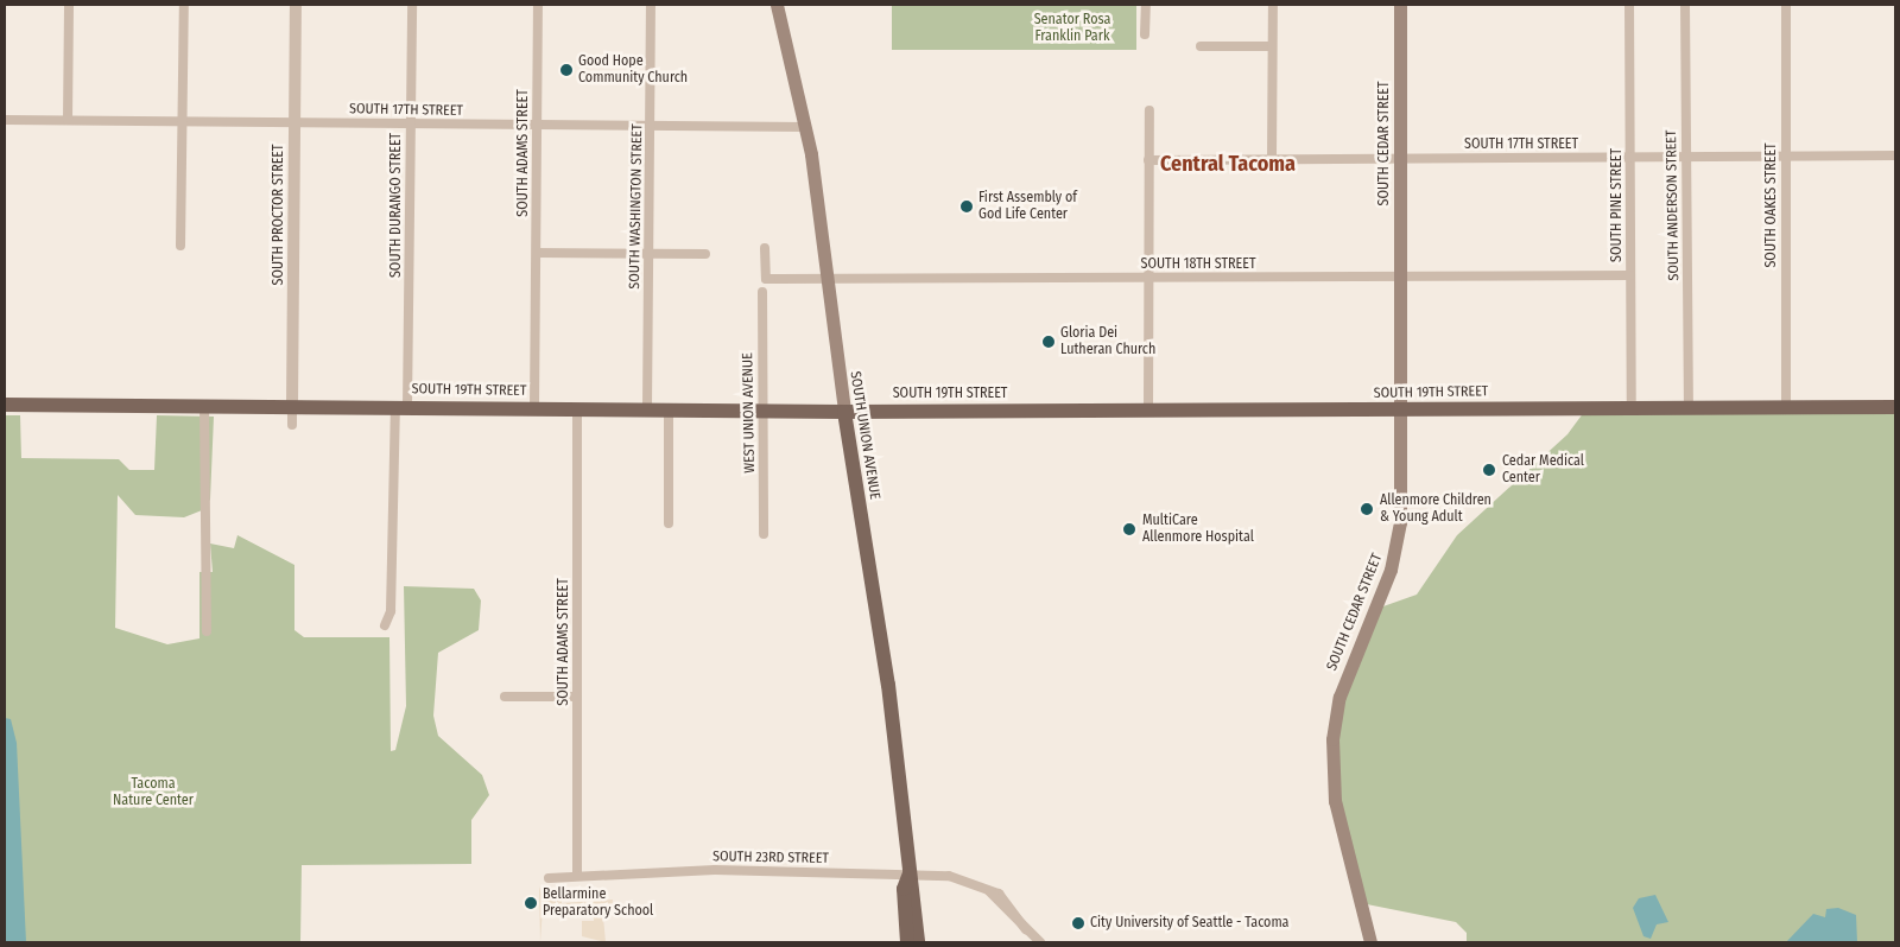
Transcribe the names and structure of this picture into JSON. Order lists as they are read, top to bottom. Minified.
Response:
{"streets":{"main road":["SOUTH CEDAR STREET","SOUTH 19TH STREET","SOUTH UNION AVENUE"],"street":["SOUTH 17TH STREET","SOUTH ADAMS STREET","SOUTH DURANGO STREET","SOUTH PINE STREET","SOUTH ANDERSON STREET","SOUTH OAKES STREET","SOUTH WASHINGTON STREET","SOUTH PROCTOR STREET","SOUTH 18TH STREET","WEST UNION AVENUE","SOUTH 23RD STREET"]},"crossings":[["SOUTH 17TH STREET","SOUTH CEDAR STREET"],["SOUTH 17TH STREET","SOUTH ADAMS STREET"],["SOUTH 17TH STREET","SOUTH DURANGO STREET"],["SOUTH 17TH STREET","SOUTH PINE STREET"],["SOUTH 17TH STREET","SOUTH ANDERSON STREET"],["SOUTH 17TH STREET","SOUTH OAKES STREET"],["SOUTH 17TH STREET","SOUTH WASHINGTON STREET"],["SOUTH 17TH STREET","SOUTH PROCTOR STREET"],["SOUTH 17TH STREET","SOUTH UNION AVENUE"],["SOUTH CEDAR STREET","SOUTH 18TH STREET"],["SOUTH CEDAR STREET","SOUTH 19TH STREET"],["SOUTH ADAMS STREET","SOUTH 19TH STREET"],["SOUTH ADAMS STREET","SOUTH 23RD STREET"],["SOUTH DURANGO STREET","SOUTH 19TH STREET"],["SOUTH PINE STREET","SOUTH 18TH STREET"],["SOUTH PINE STREET","SOUTH 19TH STREET"],["SOUTH ANDERSON STREET","SOUTH 19TH STREET"],["SOUTH OAKES STREET","SOUTH 19TH STREET"],["SOUTH WASHINGTON STREET","SOUTH 19TH STREET"],["SOUTH PROCTOR STREET","SOUTH 19TH STREET"],["SOUTH 18TH STREET","SOUTH UNION AVENUE"],["SOUTH 19TH STREET","WEST UNION AVENUE"],["SOUTH 19TH STREET","SOUTH UNION AVENUE"],["SOUTH UNION AVENUE","SOUTH 23RD STREET"]],"districts":["Central Tacoma"],"parks":["Senator Rosa Franklin Park","Tacoma Nature Center"],"places":["Good Hope Community Church","First Assembly of God Life Center","Gloria Dei Lutheran Church","Cedar Medical Center","Allenmore Children & Young Adult","MultiCare Allenmore Hospital","Bellarmine Preparatory School","City University of Seattle - Tacoma"]}
